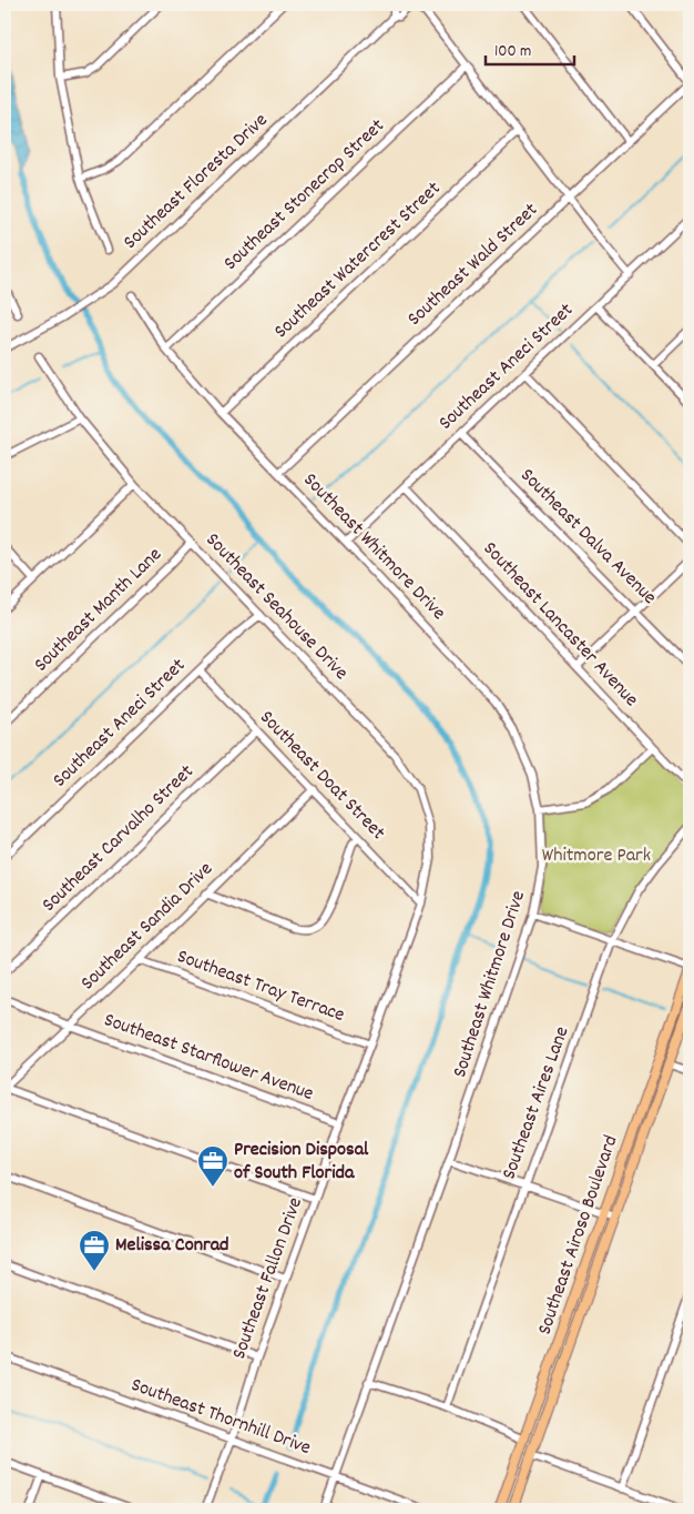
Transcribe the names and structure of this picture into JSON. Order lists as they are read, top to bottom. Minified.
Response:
{"streets":{"main road":["Southeast Airoso Boulevard"],"street":["Southeast Floresta Drive","Southeast Stonecrop Street","Southeast Watercrest Street","Southeast Wald Street","Southeast Aneci Street","Southeast Dalva Avenue","Southeast Whitmore Drive","Southeast Seahouse Drive","Southeast Manth Lane","Southeast Lancaster Avenue","Southeast Doat Street","Southeast Carvalho Street","Southeast Sandia Drive","Southeast Tray Terrace","Southeast Starflower Avenue","Southeast Aires Lane","Southeast Fallon Drive","Southeast Thornhill Drive"]},"crossings":[["Southeast Stonecrop Street","Southeast Whitmore Drive"],["Southeast Watercrest Street","Southeast Whitmore Drive"],["Southeast Wald Street","Southeast Whitmore Drive"],["Southeast Aneci Street","Southeast Dalva Avenue"],["Southeast Aneci Street","Southeast Whitmore Drive"],["Southeast Aneci Street","Southeast Seahouse Drive"],["Southeast Aneci Street","Southeast Lancaster Avenue"],["Southeast Aneci Street","Southeast Doat Street"],["Southeast Whitmore Drive","Southeast Thornhill Drive"],["Southeast Seahouse Drive","Southeast Manth Lane"],["Southeast Seahouse Drive","Southeast Doat Street"],["Southeast Seahouse Drive","Southeast Fallon Drive"],["Southeast Doat Street","Southeast Carvalho Street"],["Southeast Doat Street","Southeast Sandia Drive"],["Southeast Doat Street","Southeast Fallon Drive"],["Southeast Sandia Drive","Southeast Tray Terrace"],["Southeast Sandia Drive","Southeast Starflower Avenue"],["Southeast Tray Terrace","Southeast Fallon Drive"],["Southeast Starflower Avenue","Southeast Fallon Drive"],["Southeast Fallon Drive","Southeast Thornhill Drive"]],"parks":["Whitmore Park"],"places":{"office":["Precision Disposal of South Florida","Melissa Conrad"]},"scale_bar":"100 m"}
